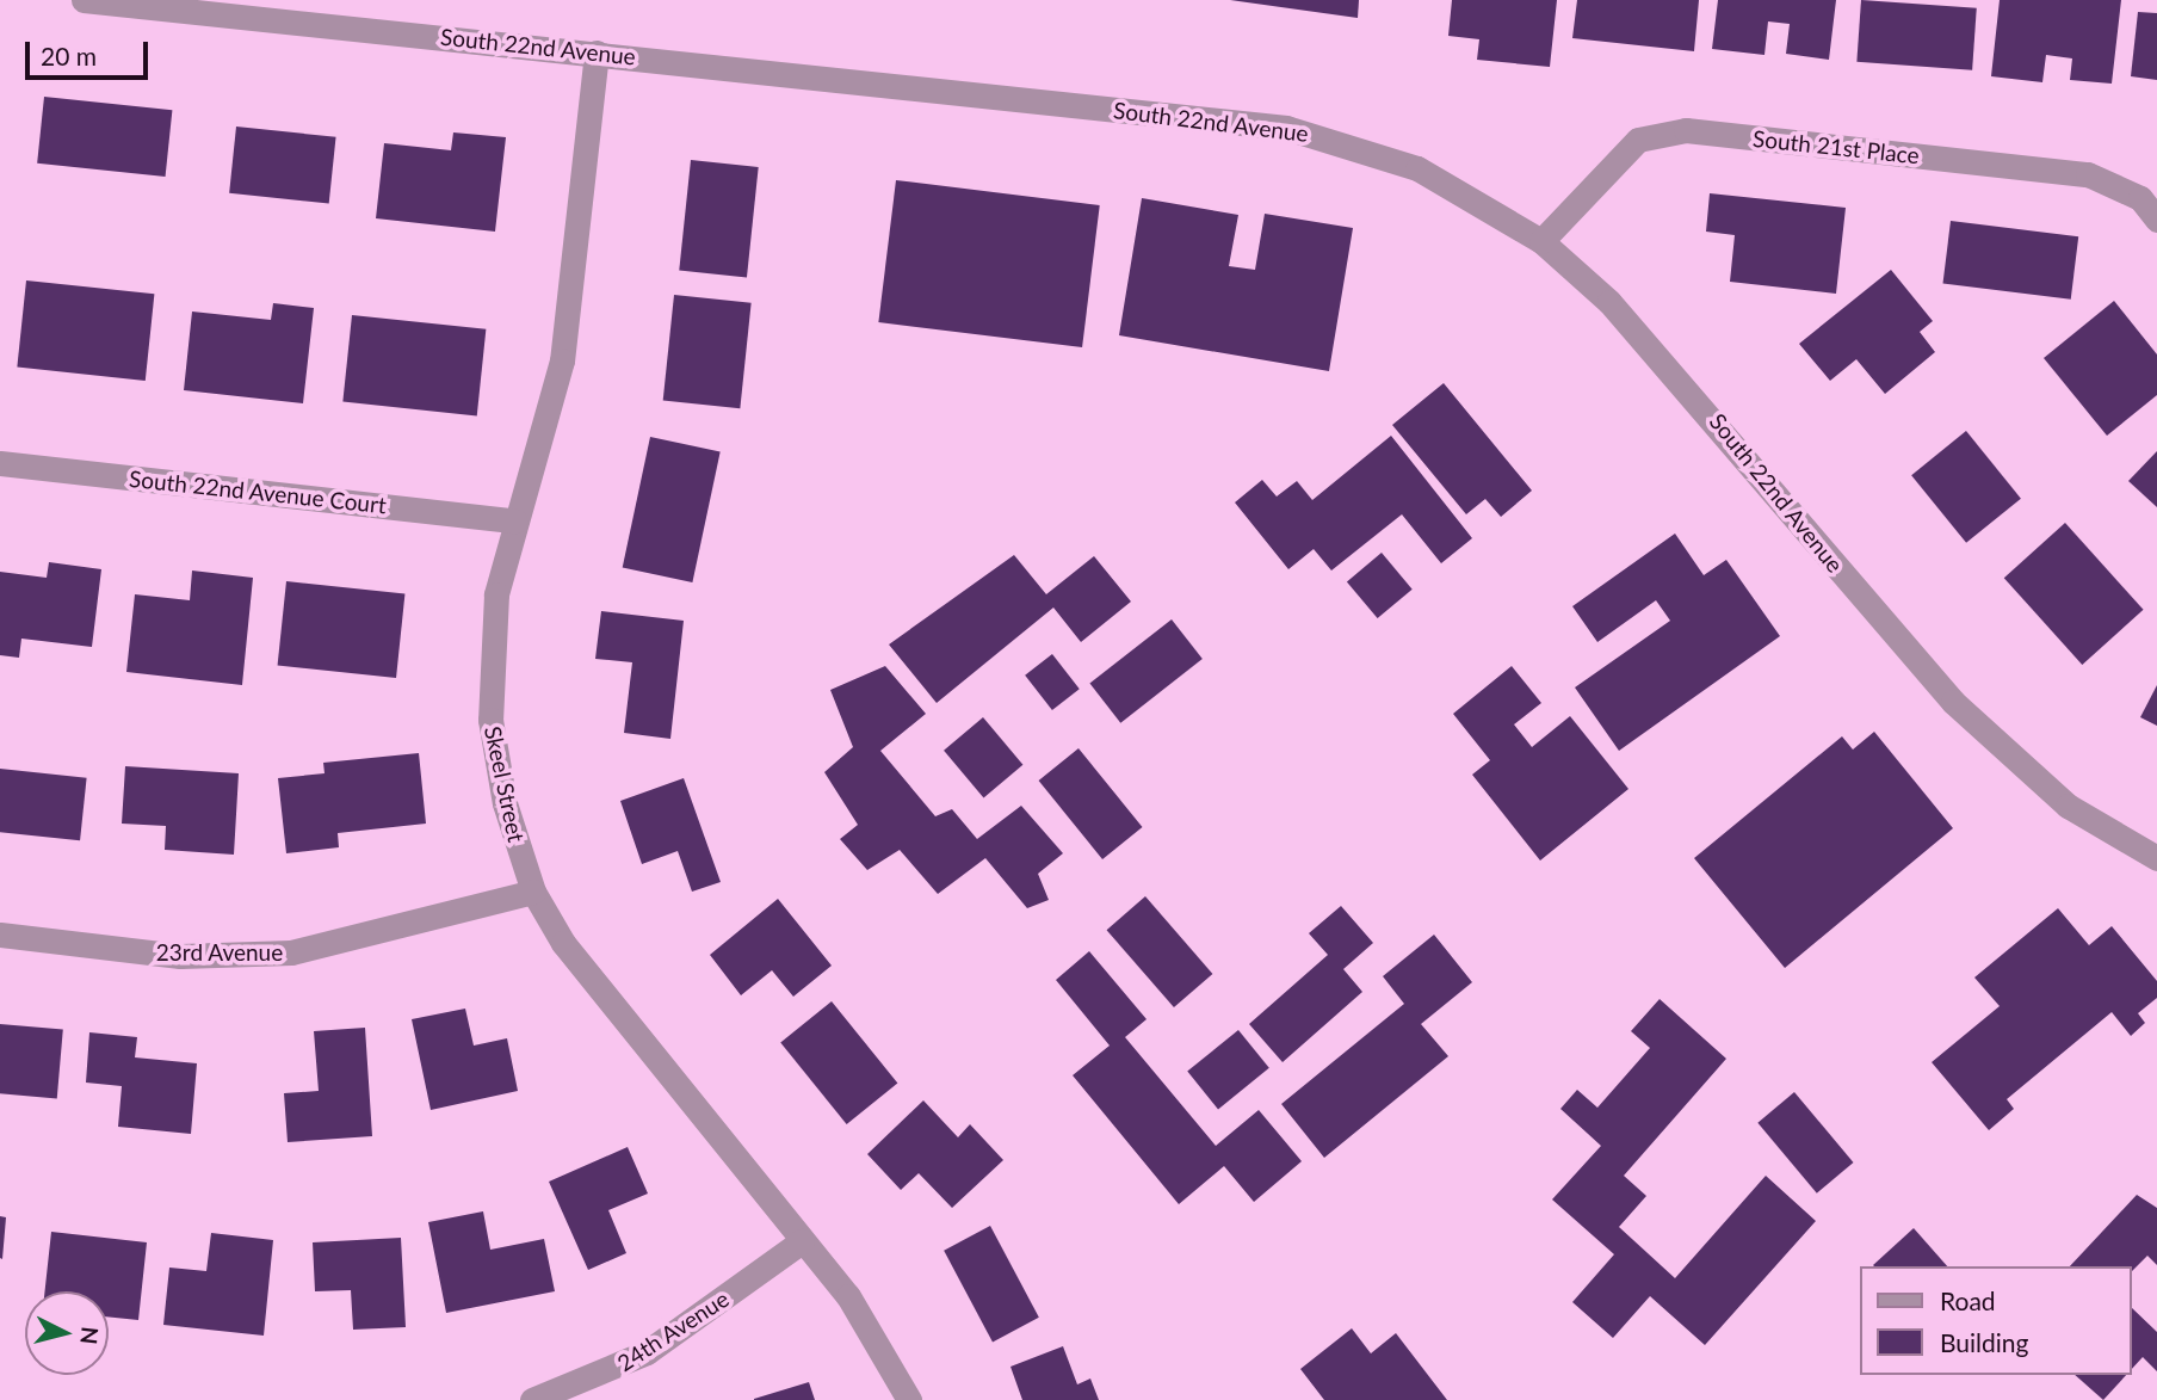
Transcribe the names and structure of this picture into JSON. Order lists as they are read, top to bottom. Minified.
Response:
{"streets":{"street":["South 22nd Avenue","South 21st Place","South 22nd Avenue Court","Skeel Street","23rd Avenue","24th Avenue"]},"crossings":[["South 22nd Avenue","South 21st Place"],["South 22nd Avenue","Skeel Street"],["South 22nd Avenue Court","Skeel Street"],["Skeel Street","23rd Avenue"],["Skeel Street","24th Avenue"]],"legend":["Road","Building"],"scale_bar":"20 m","north":"right"}
